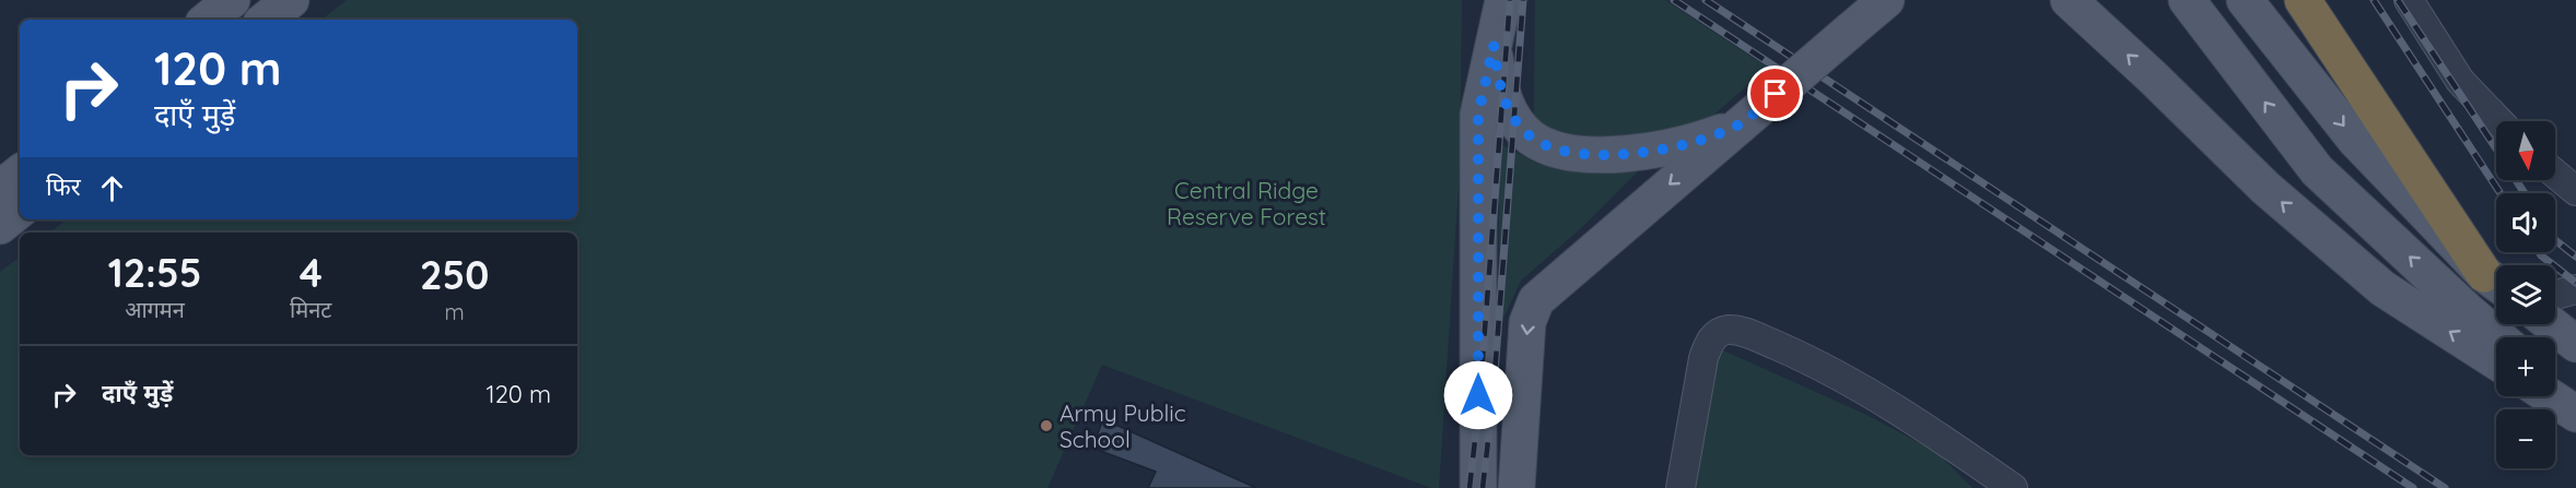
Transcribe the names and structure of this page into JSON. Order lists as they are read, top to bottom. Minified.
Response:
{"parks":["Central Ridge Reserve Forest"],"places":["Army Public School"],"north":"bottom","page":{"turn":["120 m","दाएँ मुड़ें"],"map_buttons":["+","−"],"then":"फिर","eta":["12:55","आगमन","4","मिनट","250","m"],"list":[{"name":"दाएँ मुड़ें","value":"120 m"}]}}
